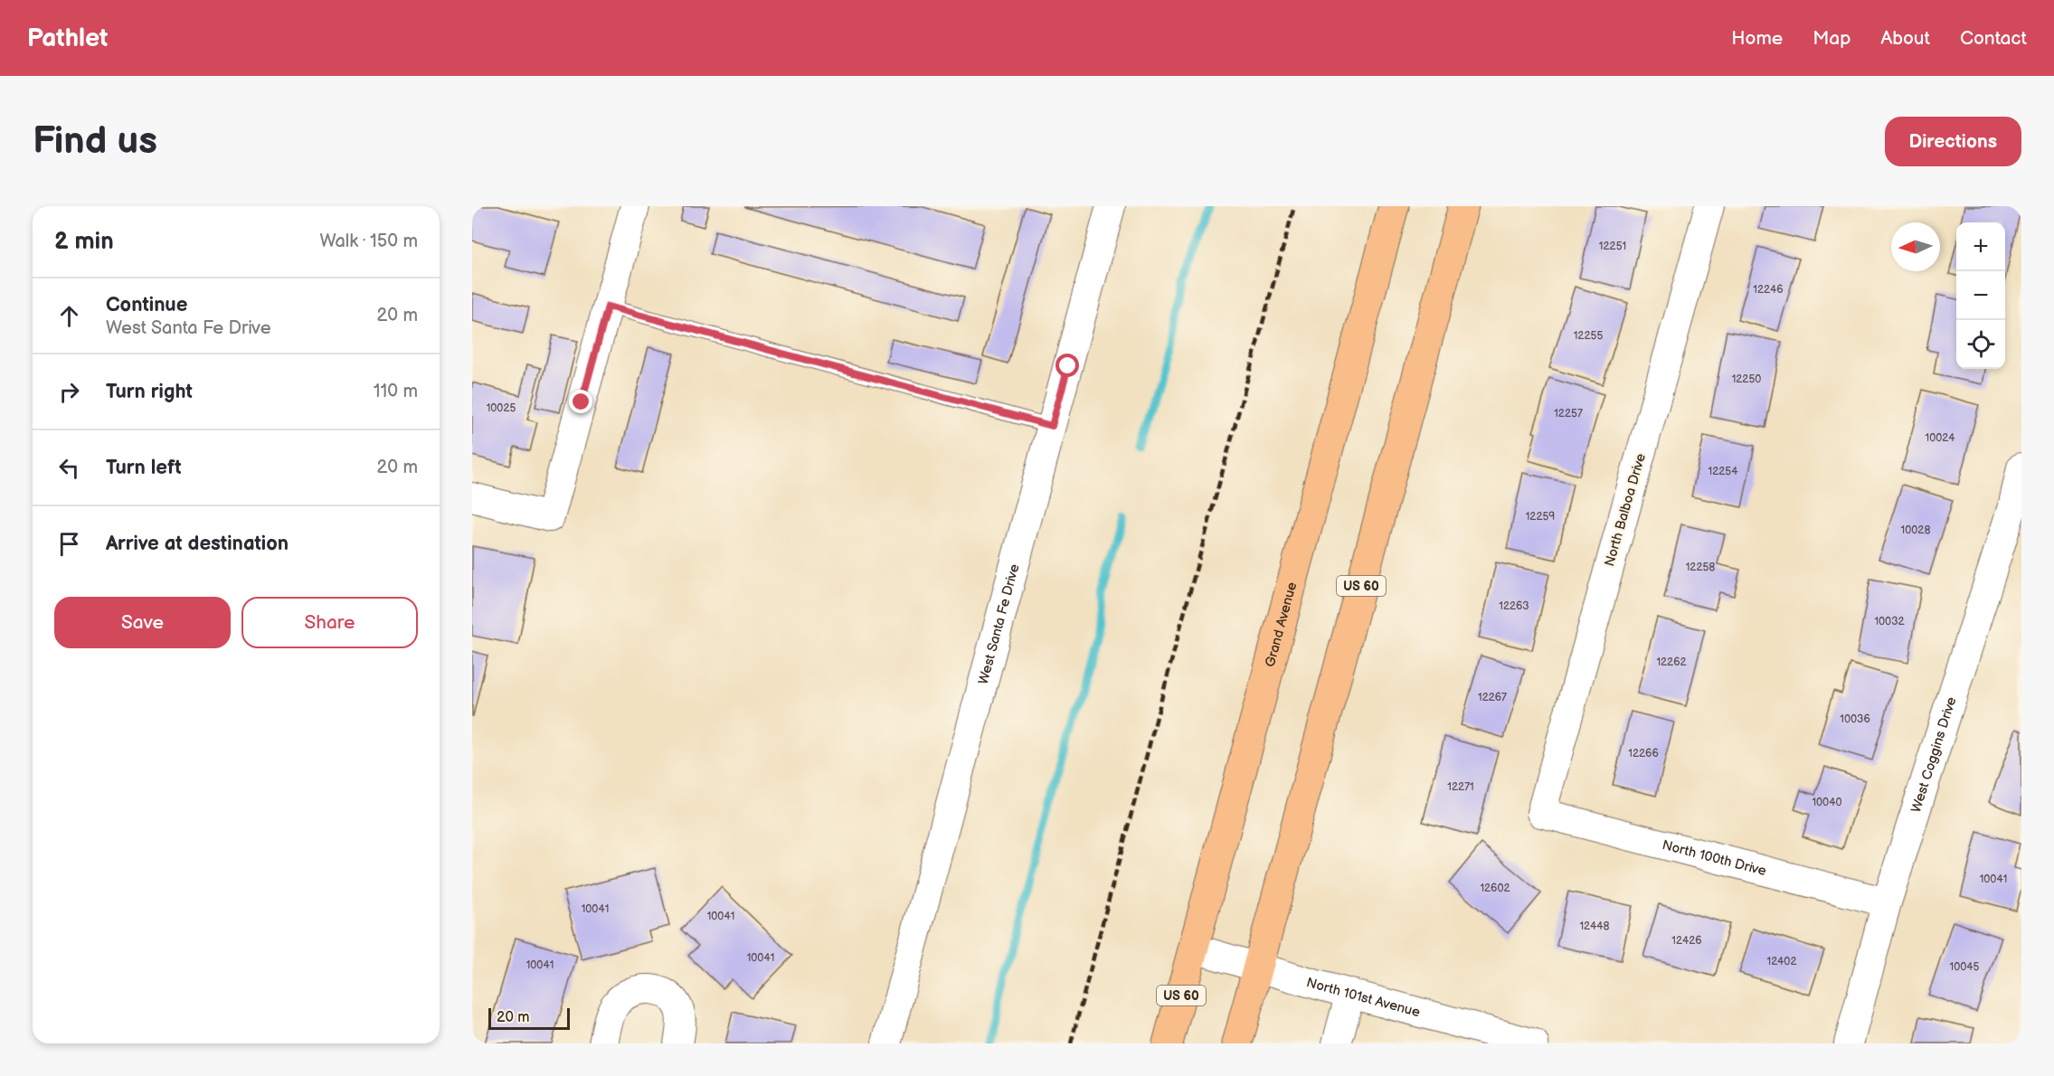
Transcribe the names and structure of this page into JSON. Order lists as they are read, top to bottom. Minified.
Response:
{"streets":{"highway":["US 60","Grand Avenue"],"street":["North Balboa Drive","West Santa Fe Drive","West Coggins Drive","North 100th Drive","North 101st Avenue"]},"crossings":[["North Balboa Drive","North 100th Drive"],["US 60","North 101st Avenue"],["Grand Avenue","North 101st Avenue"],["West Coggins Drive","North 100th Drive"]],"house_numbers":["12251","12246","12255","12250","10025","12257","10024","12254","12259","10028","12258","12263","10032","12262","12267","10036","12266","12271","10040","10041","12602","10041","10041","12448","12426","10041","12402","10041","10045"],"scale_bar":"20 m","north":"left","page":{"header":"Pathlet","nav":["Home","Map","About","Contact"],"buttons":["Directions",["Save","Share"]],"title":"Find us","heading":["2 min","Walk · 150 m"],"map_buttons":["+","−"],"list":[["Continue","West Santa Fe Drive","20 m"],["Turn right","110 m"],["Turn left","20 m"],"Arrive at destination"],"scale":"20 m"}}
